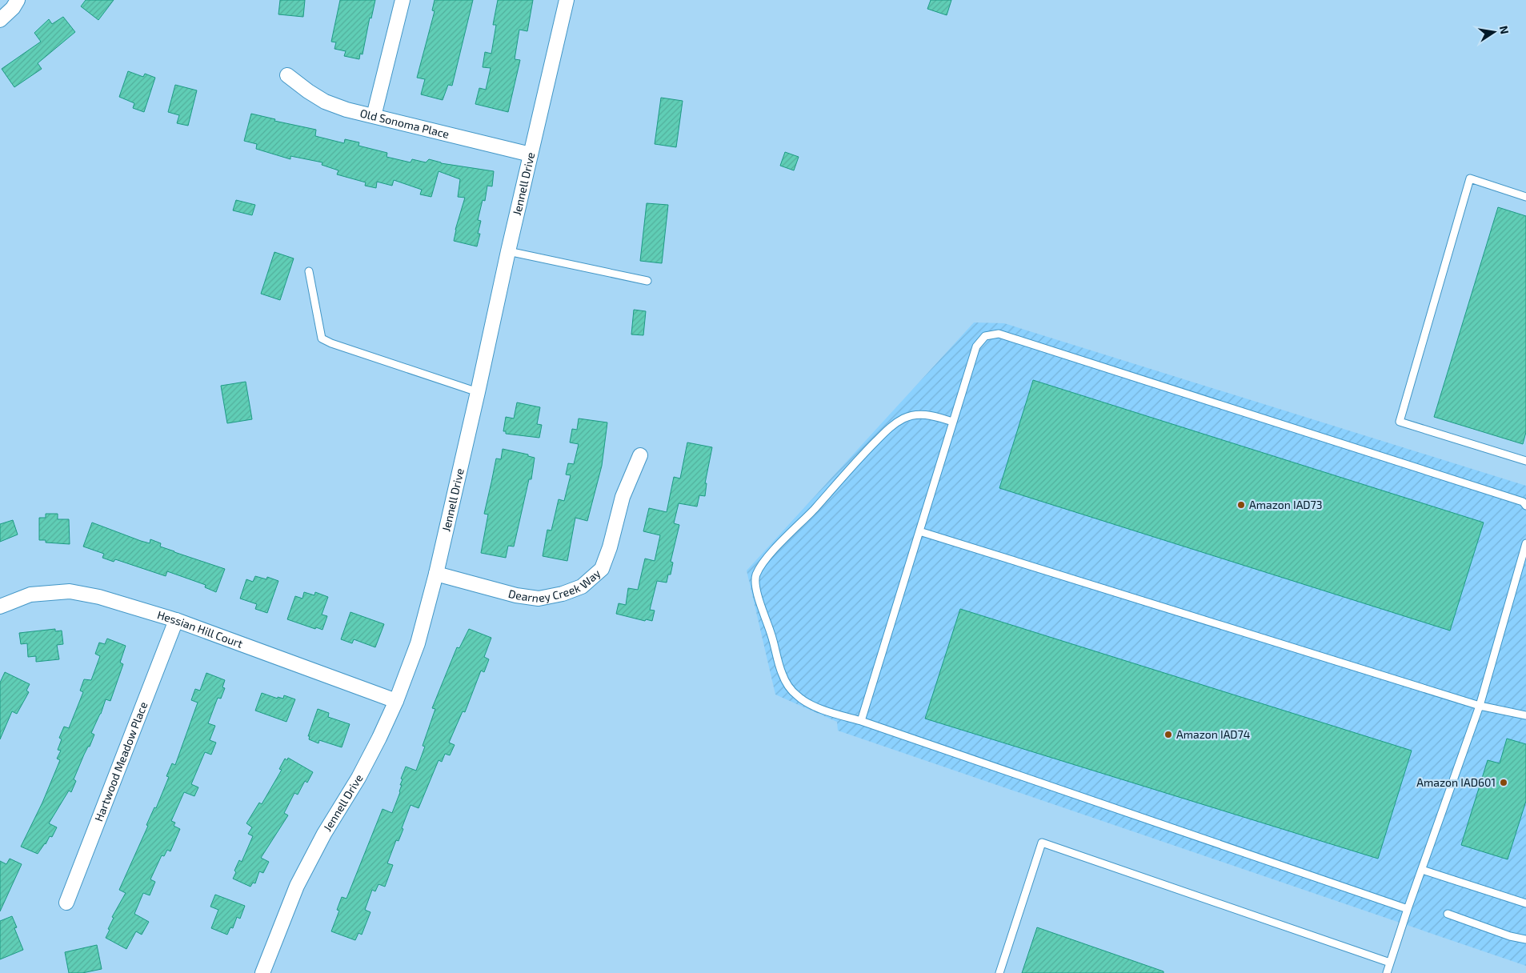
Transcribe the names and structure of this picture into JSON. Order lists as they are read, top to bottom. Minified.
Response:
{"streets":{"street":["Old Sonoma Place","Jennell Drive","Dearney Creek Way","Hessian Hill Court","Hartwood Meadow Place"]},"crossings":[["Old Sonoma Place","Jennell Drive"],["Jennell Drive","Dearney Creek Way"],["Jennell Drive","Hessian Hill Court"],["Hessian Hill Court","Hartwood Meadow Place"]],"places":["Amazon IAD73","Amazon IAD74","Amazon IAD601"],"north":"right"}
